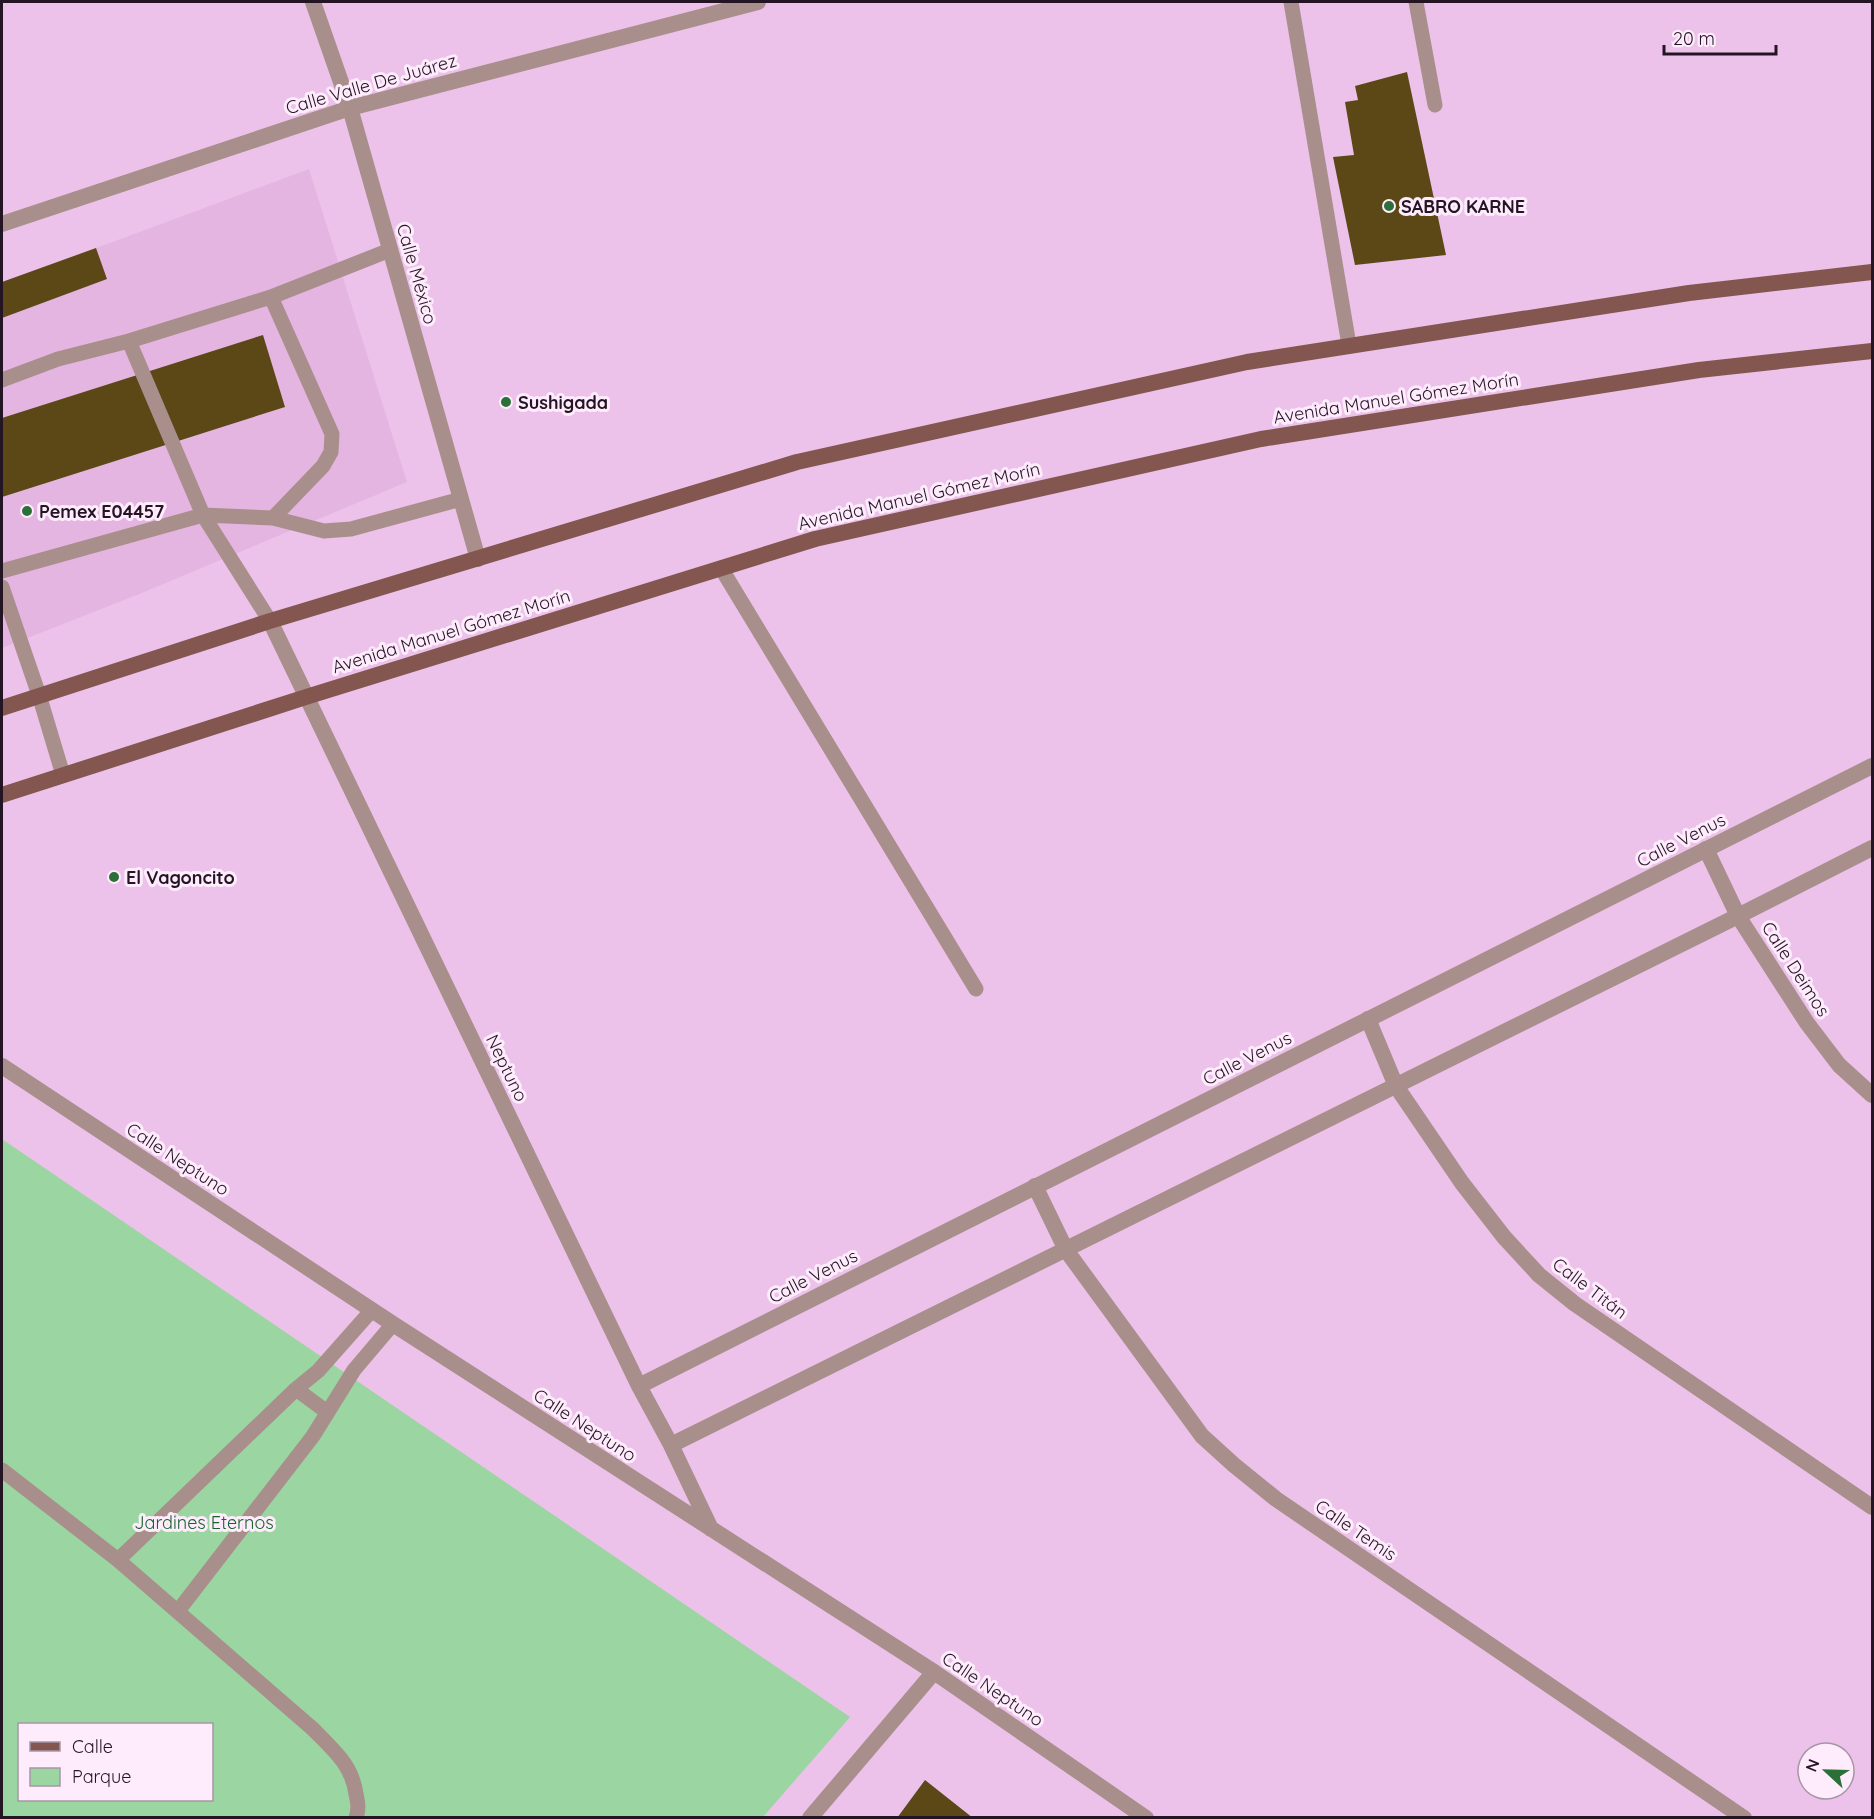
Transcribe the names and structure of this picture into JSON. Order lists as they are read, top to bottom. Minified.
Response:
{"streets":{"main road":["Avenida Manuel Gómez Morín"],"street":["Calle Valle De Juárez","Calle México","Calle Venus","Calle Deimos","Neptuno","Calle Neptuno","Calle Titán","Calle Temis"]},"crossings":[["Calle Valle De Juárez","Calle México"],["Avenida Manuel Gómez Morín","Neptuno"],["Calle Venus","Calle Deimos"],["Calle Venus","Neptuno"],["Calle Venus","Calle Titán"],["Calle Venus","Calle Temis"],["Neptuno","Calle Neptuno"]],"parks":["Jardines Eternos"],"places":["SABRO KARNE","Sushigada","Pemex E04457","El Vagoncito"],"legend":["Calle","Parque"],"scale_bar":"20 m","north":"left"}
